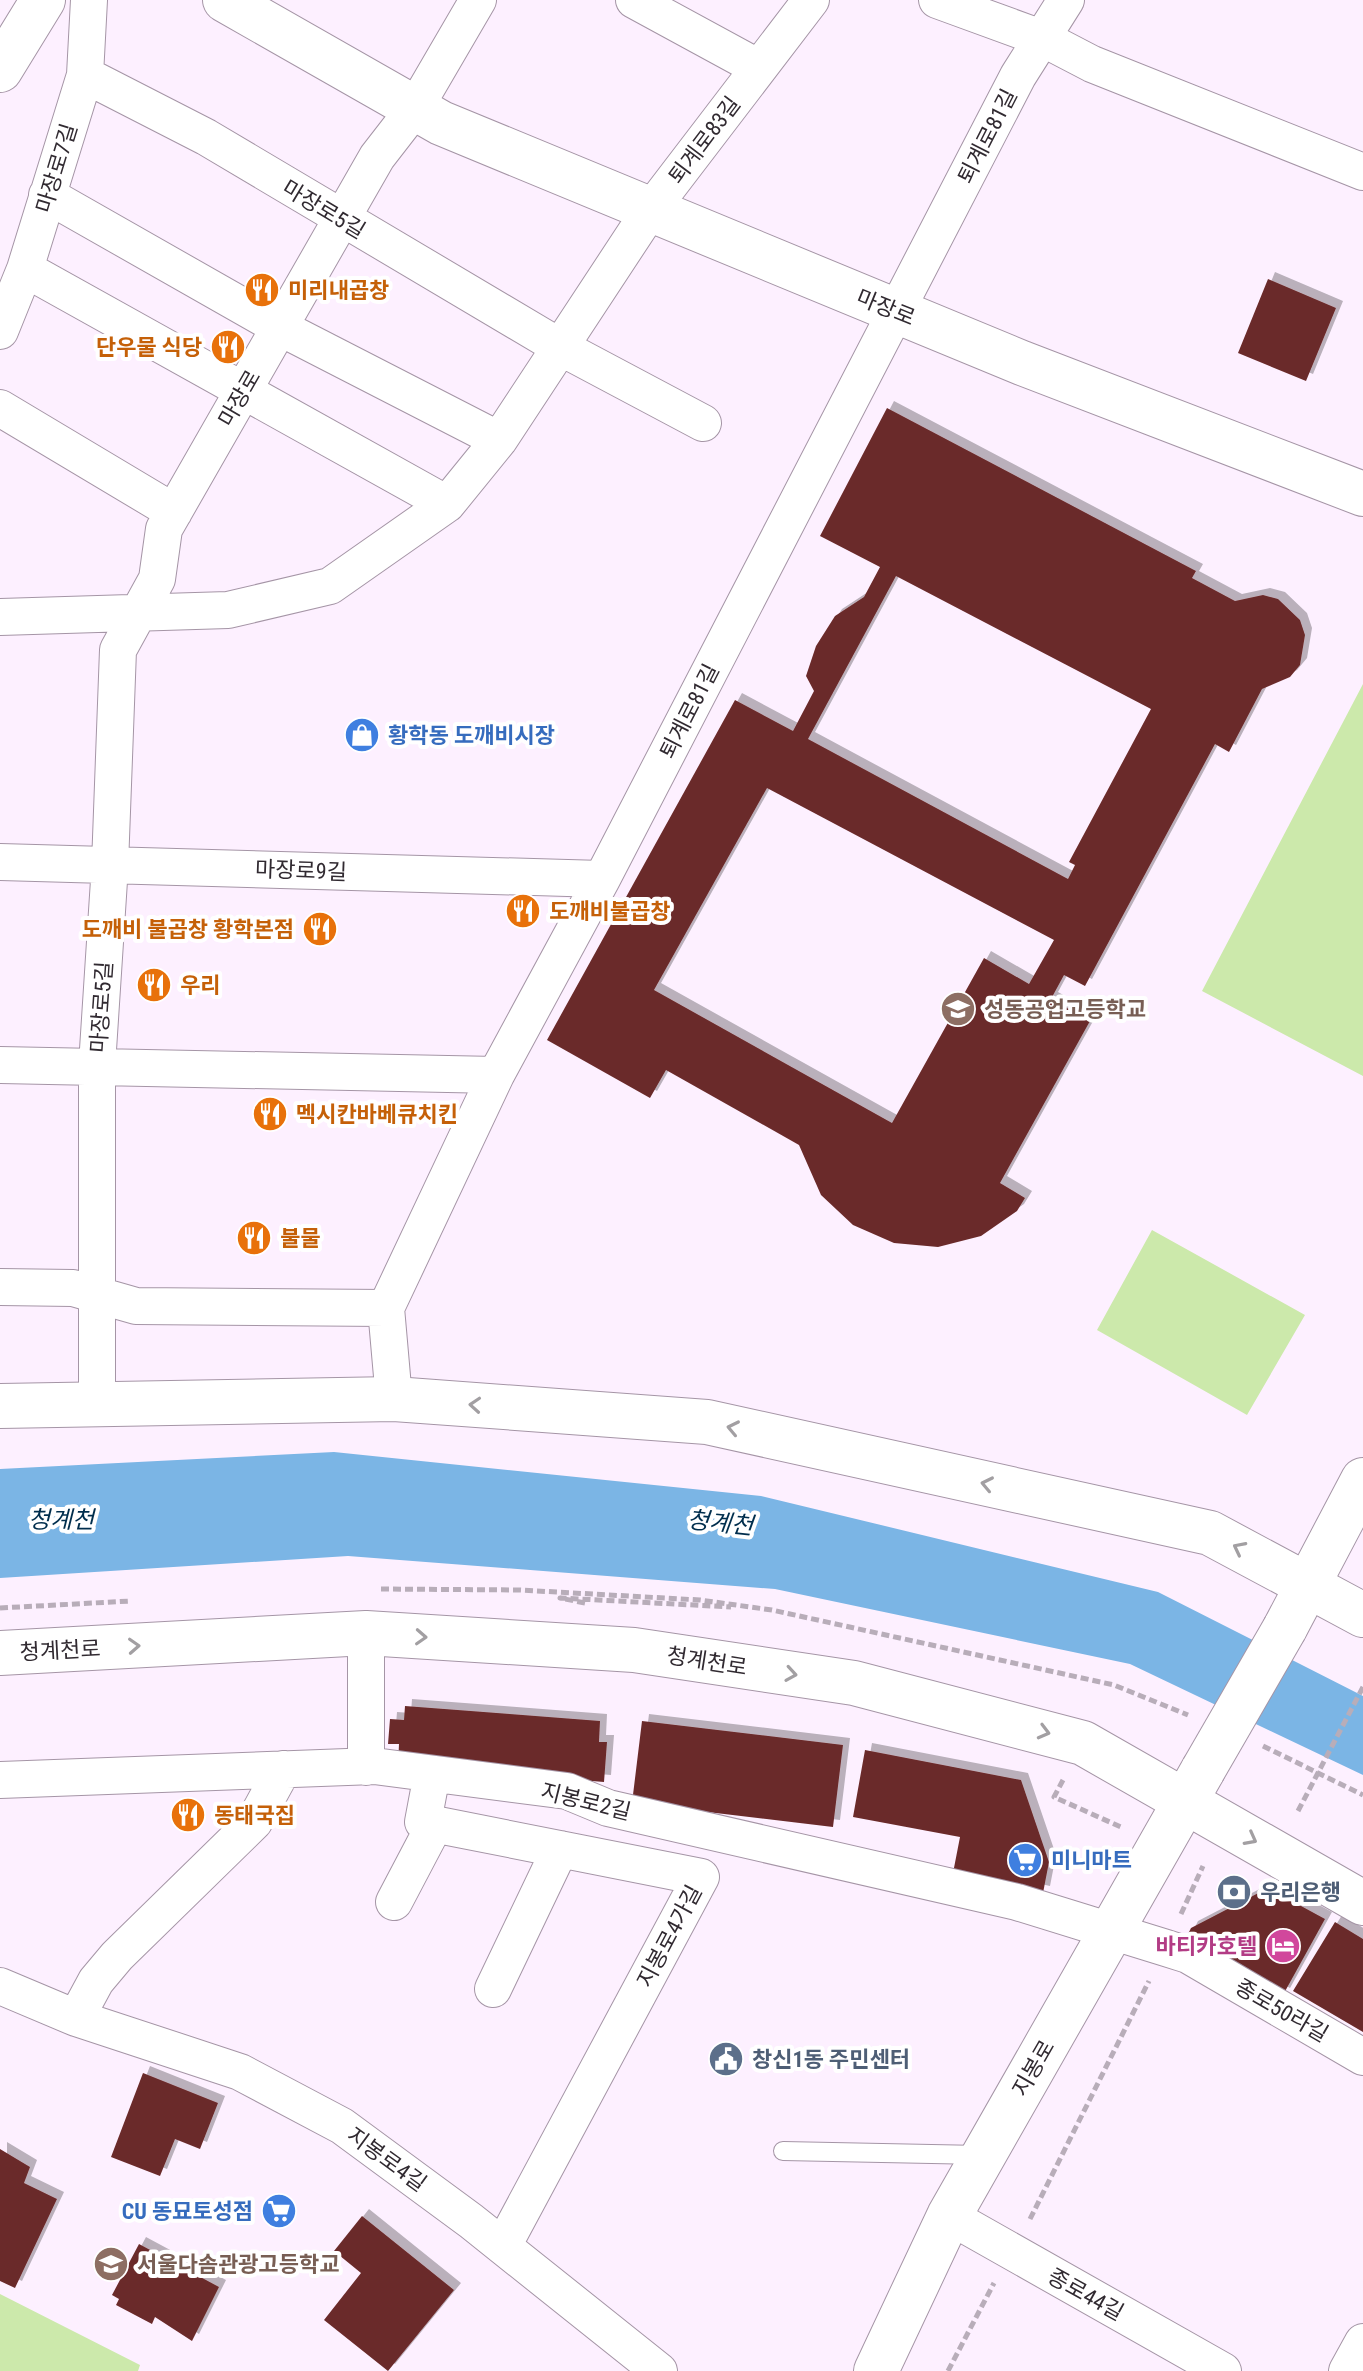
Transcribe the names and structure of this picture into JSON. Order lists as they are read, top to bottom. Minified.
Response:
{"streets":{"main road":["마장로","청계천로","지봉로"],"street":["퇴계로81길","퇴계로83길","마장로7길","마장로5길","마장로9길","지봉로2길","지봉로4가길","종로50라길","지봉로4길","종로44길"]},"crossings":[["퇴계로81길","마장로"],["퇴계로81길","마장로9길"],["퇴계로83길","마장로"],["마장로7길","마장로5길"],["마장로5길","마장로"],["마장로5길","마장로9길"],["청계천로","지봉로"],["지봉로2길","종로50라길"],["지봉로2길","지봉로"],["지봉로4가길","지봉로4길"],["종로50라길","지봉로"],["지봉로","종로44길"]],"water":["청계천"],"places":{"restaurant":["미리내곱창","단우물 식당","도깨비불곱창","도깨비 불곱창 황학본점","우리","멕시칸바베큐치킨","불물","동태국집"],"shop":["황학동 도깨비시장"],"school or university":["성동공업고등학교","서울다솜관광고등학교"],"supermarket":["미니마트","CU 동묘토성점"],"bank":["우리은행"],"hotel":["바티카호텔"],"public building":["창신1동 주민센터"]}}
